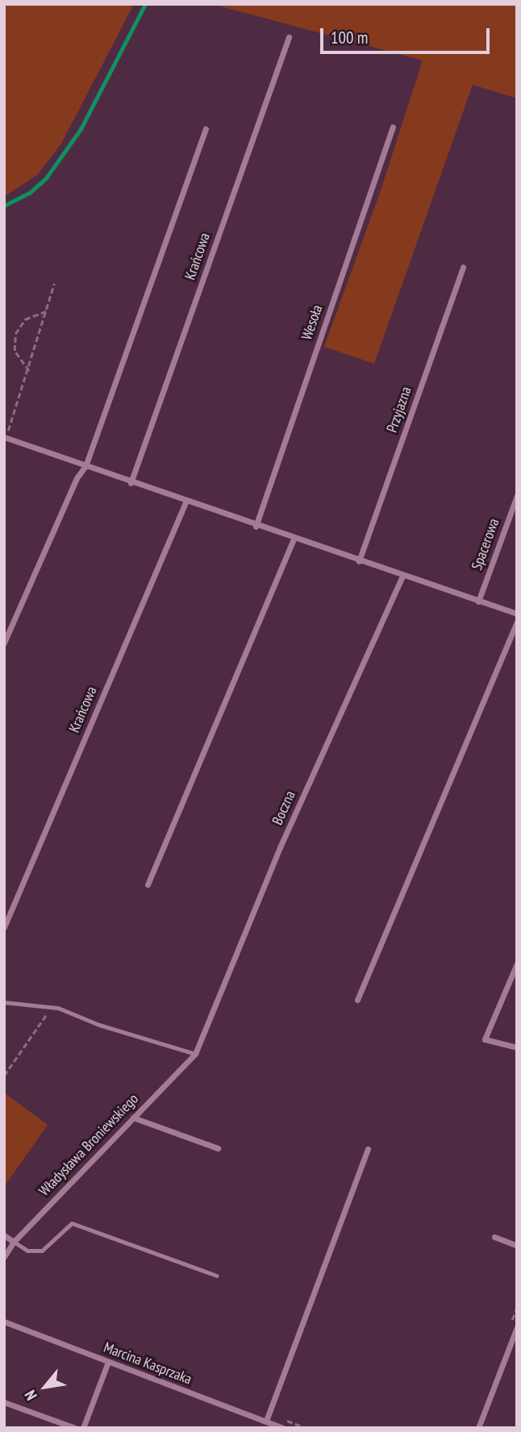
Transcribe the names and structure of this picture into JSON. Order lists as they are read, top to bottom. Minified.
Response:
{"streets":{"street":["Krańcowa","Wesoła","Przyjazna","Spacerowa","Boczna","Władysława Broniewskiego","Marcina Kasprzaka"]},"crossings":[["Boczna","Władysława Broniewskiego"]],"scale_bar":"100 m","north":"bottom left"}
